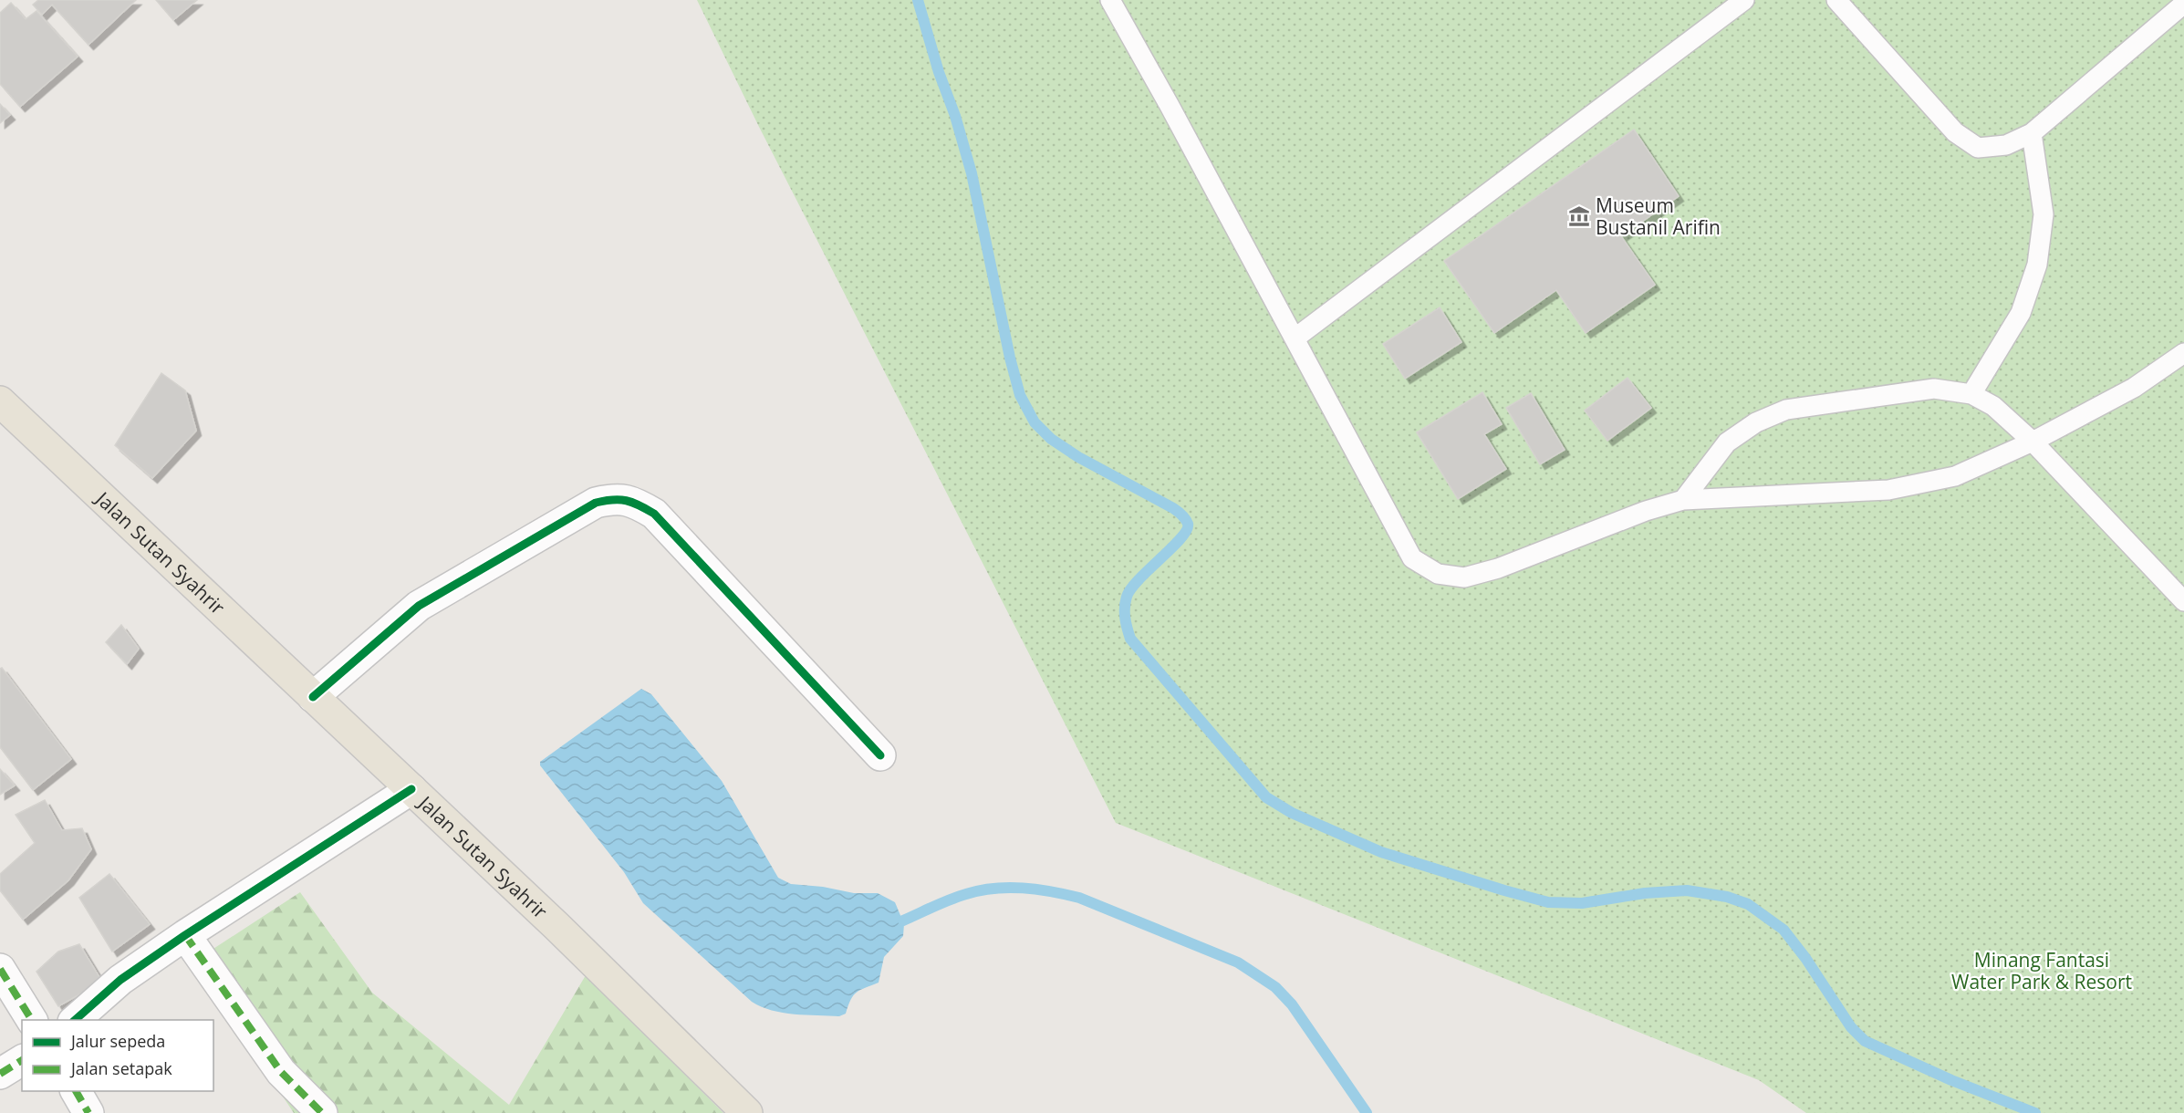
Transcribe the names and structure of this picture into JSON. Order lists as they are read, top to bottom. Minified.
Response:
{"streets":{"highway":["Jalan Sutan Syahrir"]},"parks":["Minang Fantasi Water Park & Resort"],"places":{"museum":["Museum Bustanil Arifin"]},"legend":["Jalur sepeda","Jalan setapak"]}
